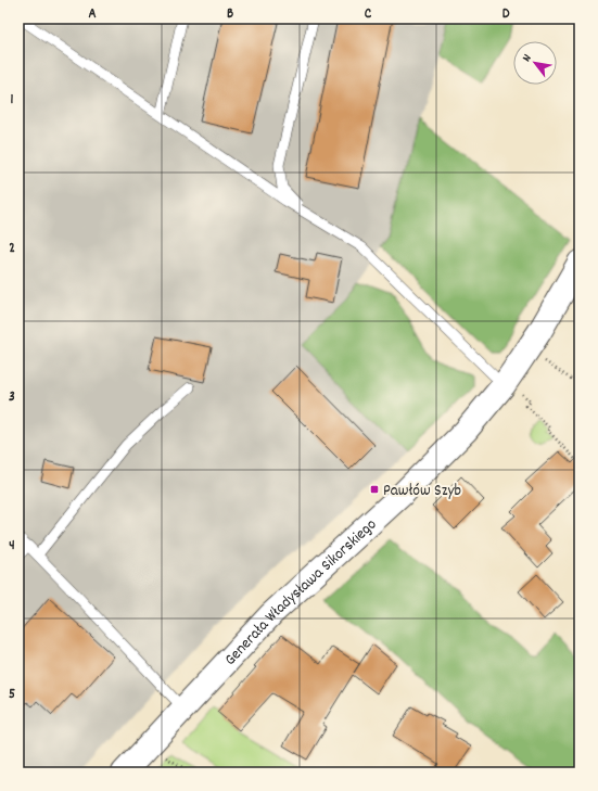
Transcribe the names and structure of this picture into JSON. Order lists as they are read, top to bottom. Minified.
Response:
{"streets":{"street":["Generała Władysława Sikorskiego"]},"places":{"transit":["Pawłów Szyb"]},"north":"top left","grid":{"columns":["A","B","C","D"],"rows":["1","2","3","4","5"]}}
